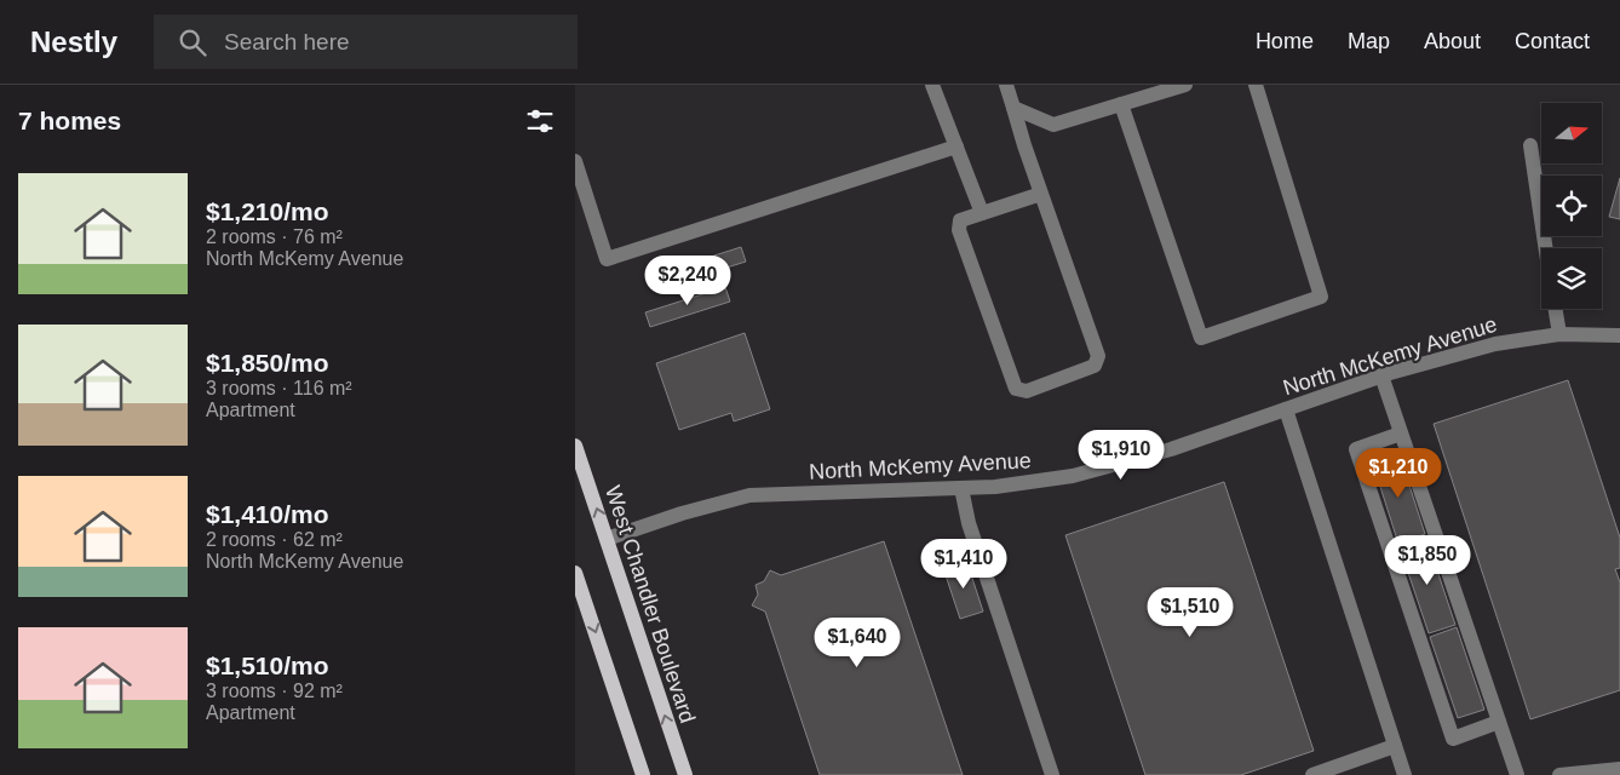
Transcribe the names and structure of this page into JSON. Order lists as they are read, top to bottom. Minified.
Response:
{"streets":{"main road":["West Chandler Boulevard"],"street":["North McKemy Avenue"]},"crossings":[["North McKemy Avenue","West Chandler Boulevard"]],"north":"right","page":{"header":"Nestly","search":"Search here","nav":["Home","Map","About","Contact"],"heading":"7 homes","list":[{"name":"$1,210/mo","note":"2 rooms · 76 m² · North McKemy Avenue"},{"name":"$1,850/mo","note":"3 rooms · 116 m² · Apartment"},{"name":"$1,410/mo","note":"2 rooms · 62 m² · North McKemy Avenue"},{"name":"$1,510/mo","note":"3 rooms · 92 m² · Apartment"}],"price":["$2,240","$1,910","$1,210","$1,850","$1,410","$1,510","$1,640"]}}
